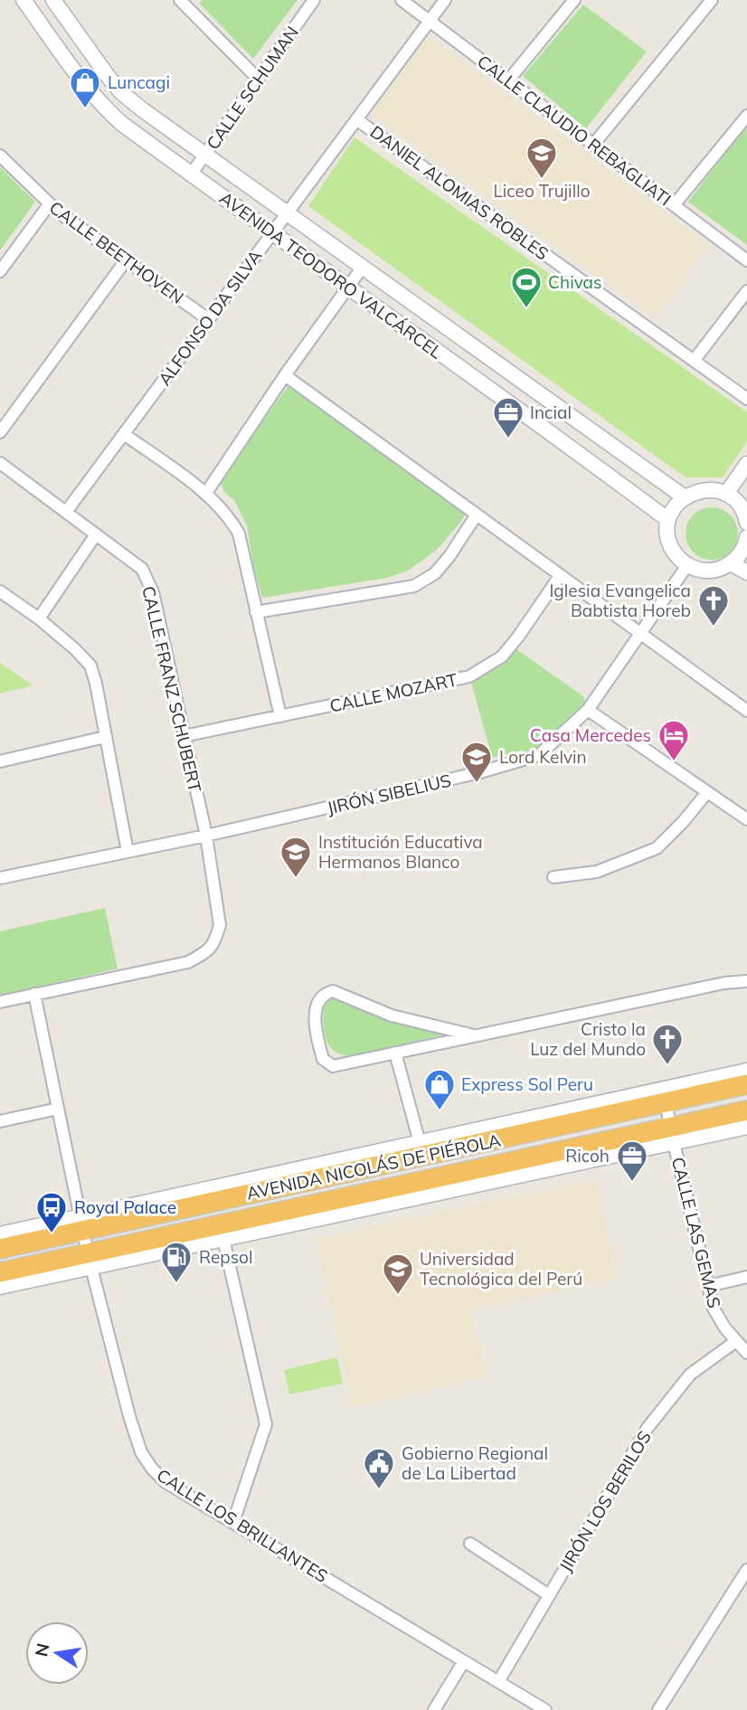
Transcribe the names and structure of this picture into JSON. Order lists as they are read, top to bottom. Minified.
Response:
{"streets":{"highway":["AVENIDA NICOLÁS DE PIÉROLA"],"street":["CALLE SCHUMAN","CALLE CLAUDIO REBAGLIATI","DANIEL ALOMIAS ROBLES","CALLE BEETHOVEN","AVENIDA TEODORO VALCÁRCEL","ALFONSO DA SILVA","CALLE FRANZ SCHUBERT","CALLE MOZART","JIRÓN SIBELIUS","CALLE LAS GEMAS","JIRÓN LOS BERILOS","CALLE LOS BRILLANTES"]},"crossings":[["CALLE SCHUMAN","AVENIDA TEODORO VALCÁRCEL"],["CALLE CLAUDIO REBAGLIATI","ALFONSO DA SILVA"],["DANIEL ALOMIAS ROBLES","ALFONSO DA SILVA"],["CALLE BEETHOVEN","ALFONSO DA SILVA"],["AVENIDA TEODORO VALCÁRCEL","ALFONSO DA SILVA"],["ALFONSO DA SILVA","CALLE FRANZ SCHUBERT"],["CALLE FRANZ SCHUBERT","CALLE MOZART"],["CALLE FRANZ SCHUBERT","JIRÓN SIBELIUS"],["CALLE FRANZ SCHUBERT","CALLE LOS BRILLANTES"],["AVENIDA NICOLÁS DE PIÉROLA","CALLE LAS GEMAS"],["AVENIDA NICOLÁS DE PIÉROLA","CALLE LOS BRILLANTES"],["CALLE LAS GEMAS","JIRÓN LOS BERILOS"],["JIRÓN LOS BERILOS","CALLE LOS BRILLANTES"]],"places":{"shop":["Luncagi","Express Sol Peru"],"school or university":["Liceo Trujillo","Lord Kelvin","Institución Educativa Hermanos Blanco","Universidad Tecnológica del Perú"],"sports":["Chivas"],"office":["Incial","Ricoh"],"church":["Iglesia Evangelica Babtista Horeb","Cristo la Luz del Mundo"],"hotel":["Casa Mercedes"],"bus stop":["Royal Palace"],"fuel station":["Repsol"],"public building":["Gobierno Regional de La Libertad"]},"north":"left"}
